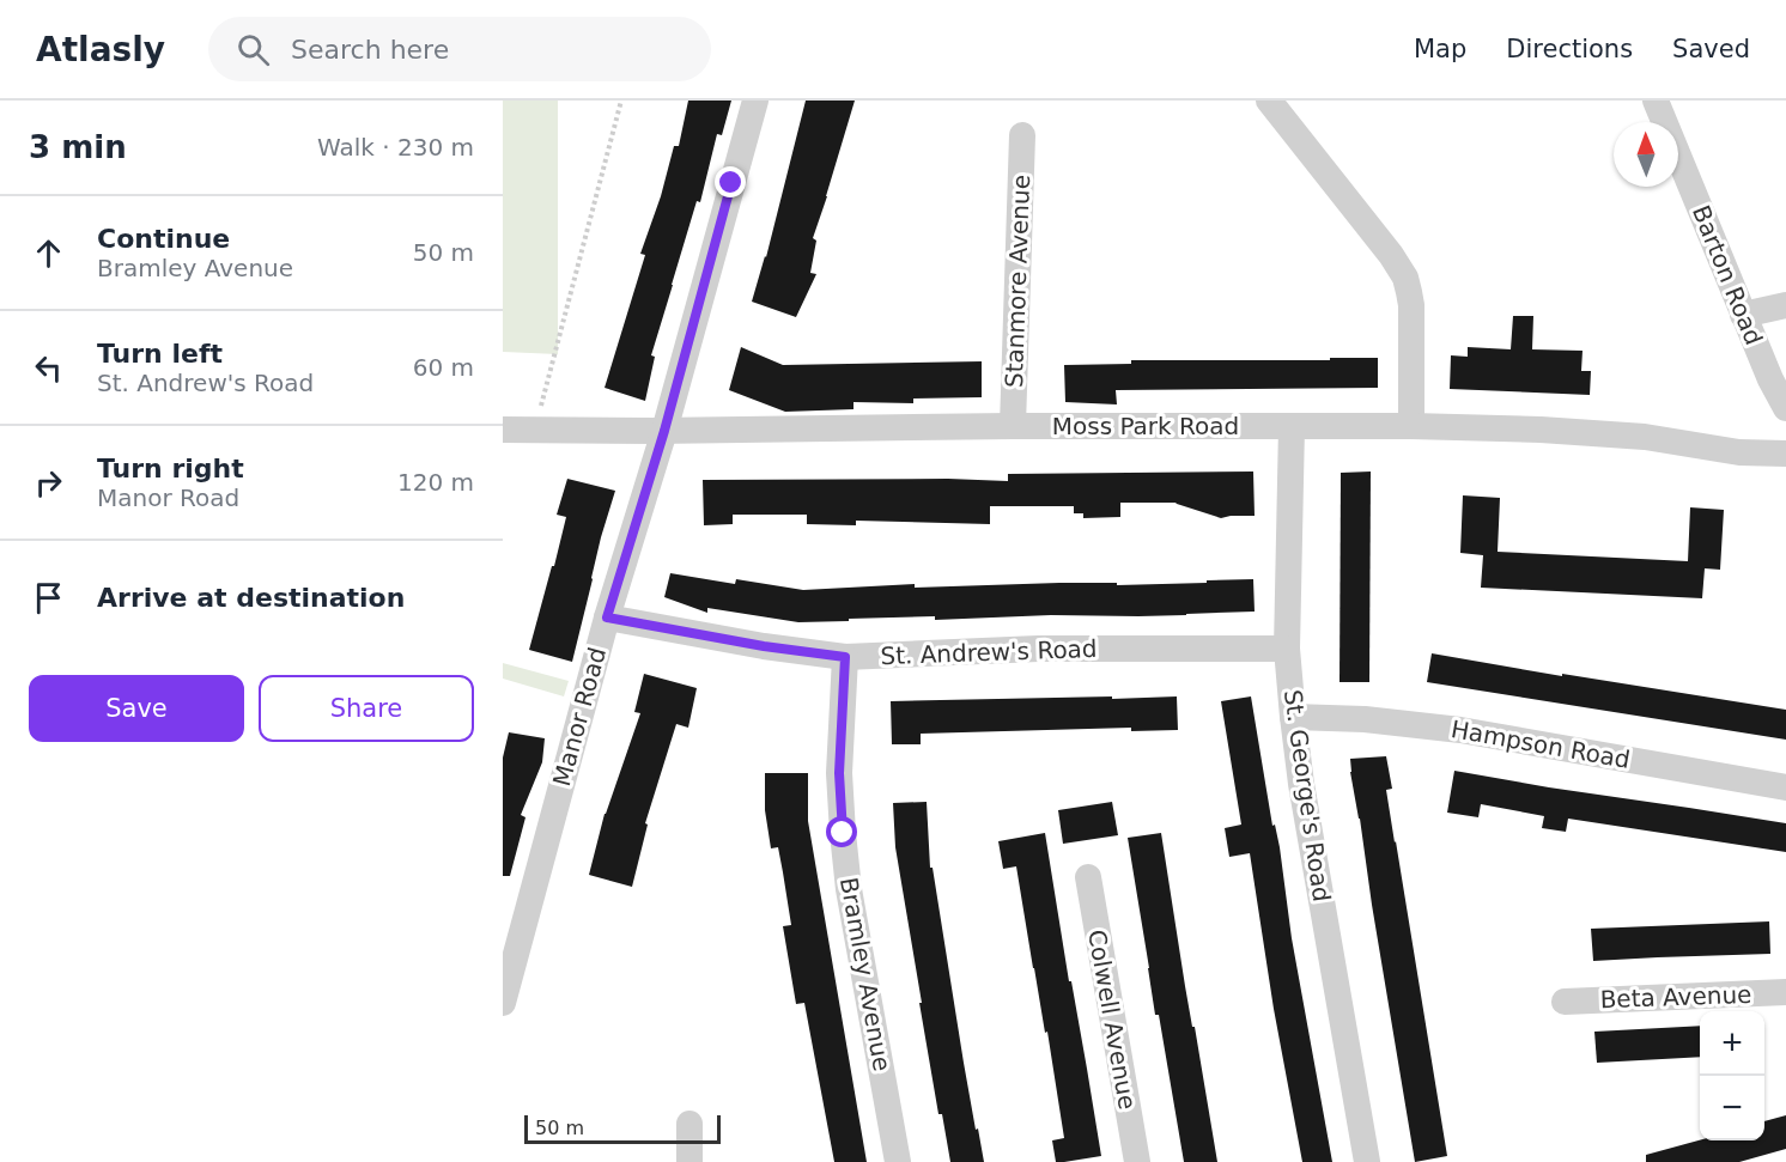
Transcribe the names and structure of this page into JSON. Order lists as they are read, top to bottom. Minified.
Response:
{"streets":{"street":["Barton Road","Stanmore Avenue","Moss Park Road","St. Andrew's Road","Manor Road","Hampson Road","St. George's Road","Bramley Avenue","Beta Avenue","Colwell Avenue"]},"crossings":[["Stanmore Avenue","Moss Park Road"],["Moss Park Road","Manor Road"],["Moss Park Road","St. George's Road"],["St. Andrew's Road","Manor Road"],["St. Andrew's Road","St. George's Road"],["St. Andrew's Road","Bramley Avenue"],["Hampson Road","St. George's Road"]],"scale_bar":"50 m","north":"top","page":{"header":"Atlasly","search":"Search here","nav":["Map","Directions","Saved"],"heading":["3 min","Walk · 230 m"],"list":[["Continue","Bramley Avenue","50 m"],["Turn left","St. Andrew's Road","60 m"],["Turn right","Manor Road","120 m"],"Arrive at destination"],"buttons":["Save","Share"],"map_buttons":["+","−"],"scale":"50 m"}}
